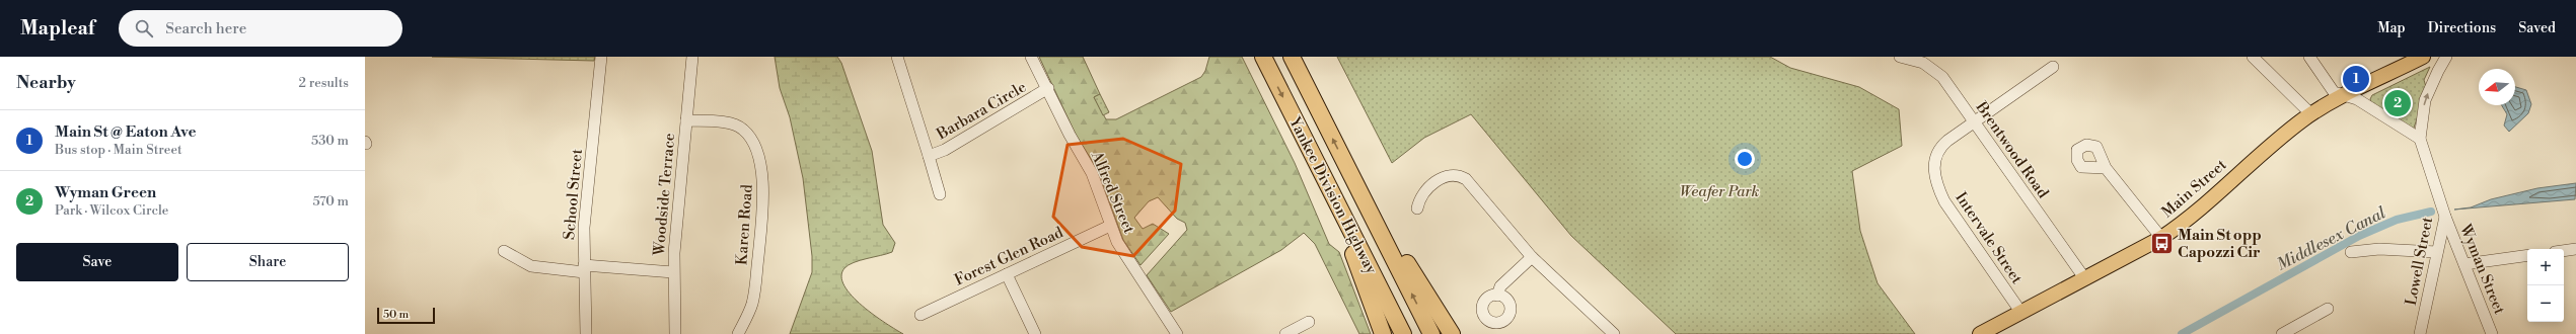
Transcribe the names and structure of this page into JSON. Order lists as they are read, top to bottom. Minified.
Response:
{"streets":{"highway":["Yankee Division Highway"],"main road":["Main Street"],"street":["Barbara Circle","Brentwood Road","Alfred Street","School Street","Woodside Terrace","Karen Road","Intervale Street","Forest Glen Road","Lowell Street","Wyman Street"]},"crossings":[["Barbara Circle","Alfred Street"],["Brentwood Road","Main Street"],["Brentwood Road","Intervale Street"],["Main Street","Intervale Street"],["Alfred Street","Forest Glen Road"],["Woodside Terrace","Karen Road"],["Lowell Street","Wyman Street"]],"water":["Middlesex Canal"],"parks":["Weafer Park"],"places":{"bus stop":["Main St opp Capozzi Cir"]},"scale_bar":"50 m","north":"left","page":{"header":"Mapleaf","search":"Search here","nav":["Map","Directions","Saved"],"heading":["Nearby","2 results"],"pins":["1","2"],"list":[{"mark":"1","name":"Main St @ Eaton Ave","note":"Bus stop · Main Street","value":"530 m"},{"mark":"2","name":"Wyman Green","note":"Park · Wilcox Circle","value":"570 m"}],"buttons":["Save","Share"],"map_buttons":["+","−"],"scale":"50 m"}}
